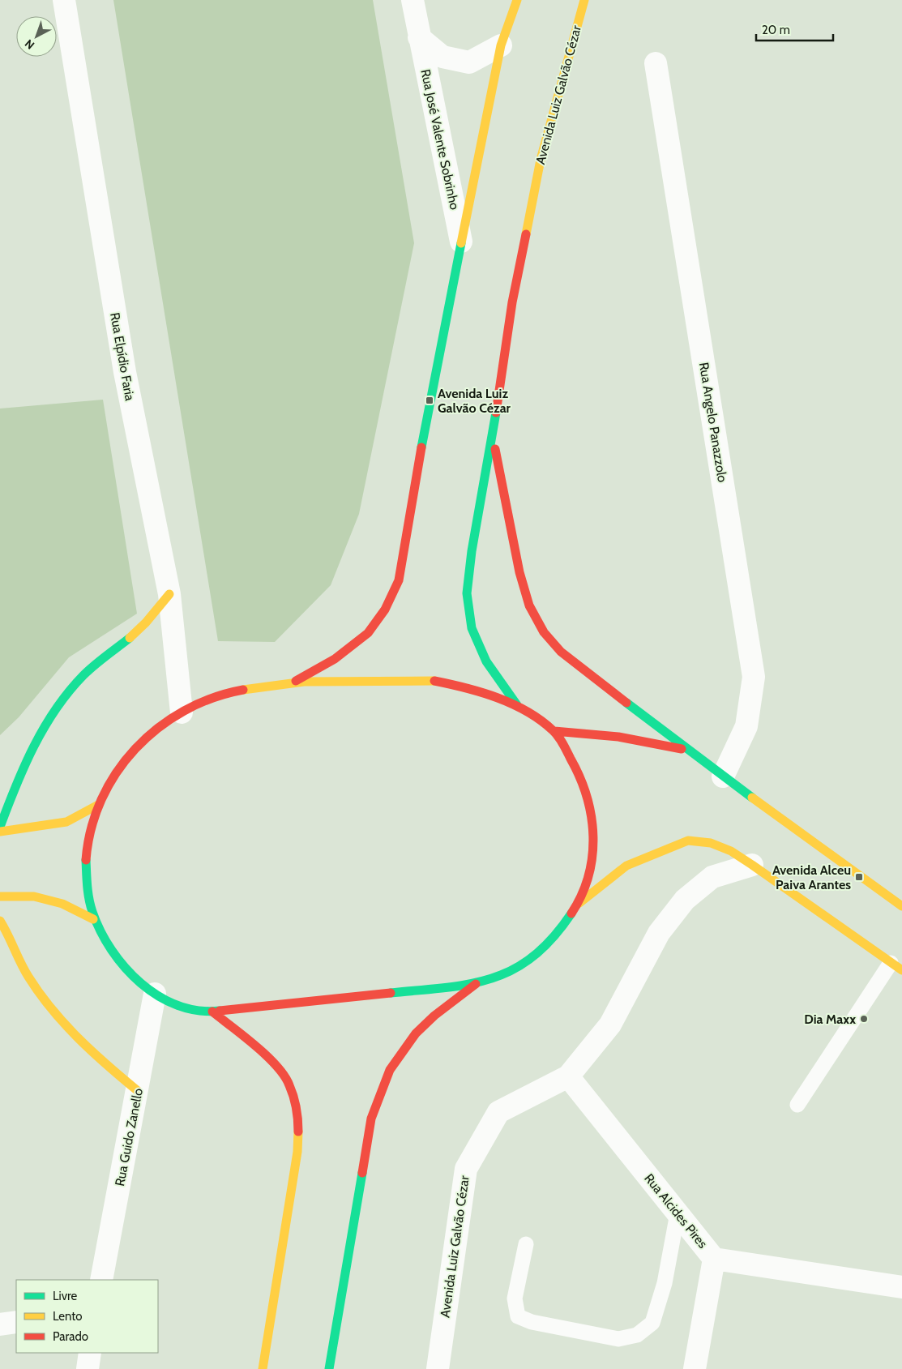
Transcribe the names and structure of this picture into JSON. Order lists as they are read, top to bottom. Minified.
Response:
{"streets":{"main road":["Avenida Luiz Galvão Cézar"],"street":["Rua José Valente Sobrinho","Rua Elpídio Faria","Rua Angelo Panazzolo","Rua Guido Zanello","Rua Alcides Pires"]},"crossings":[["Avenida Luiz Galvão Cézar","Rua José Valente Sobrinho"],["Avenida Luiz Galvão Cézar","Rua Elpídio Faria"],["Avenida Luiz Galvão Cézar","Rua Guido Zanello"],["Avenida Luiz Galvão Cézar","Rua Alcides Pires"]],"places":{"transit":["Avenida Luiz Galvão Cézar","Avenida Alceu Paiva Arantes"],"other":["Dia Maxx"]},"legend":["Livre","Lento","Parado"],"scale_bar":"20 m","north":"bottom left"}
